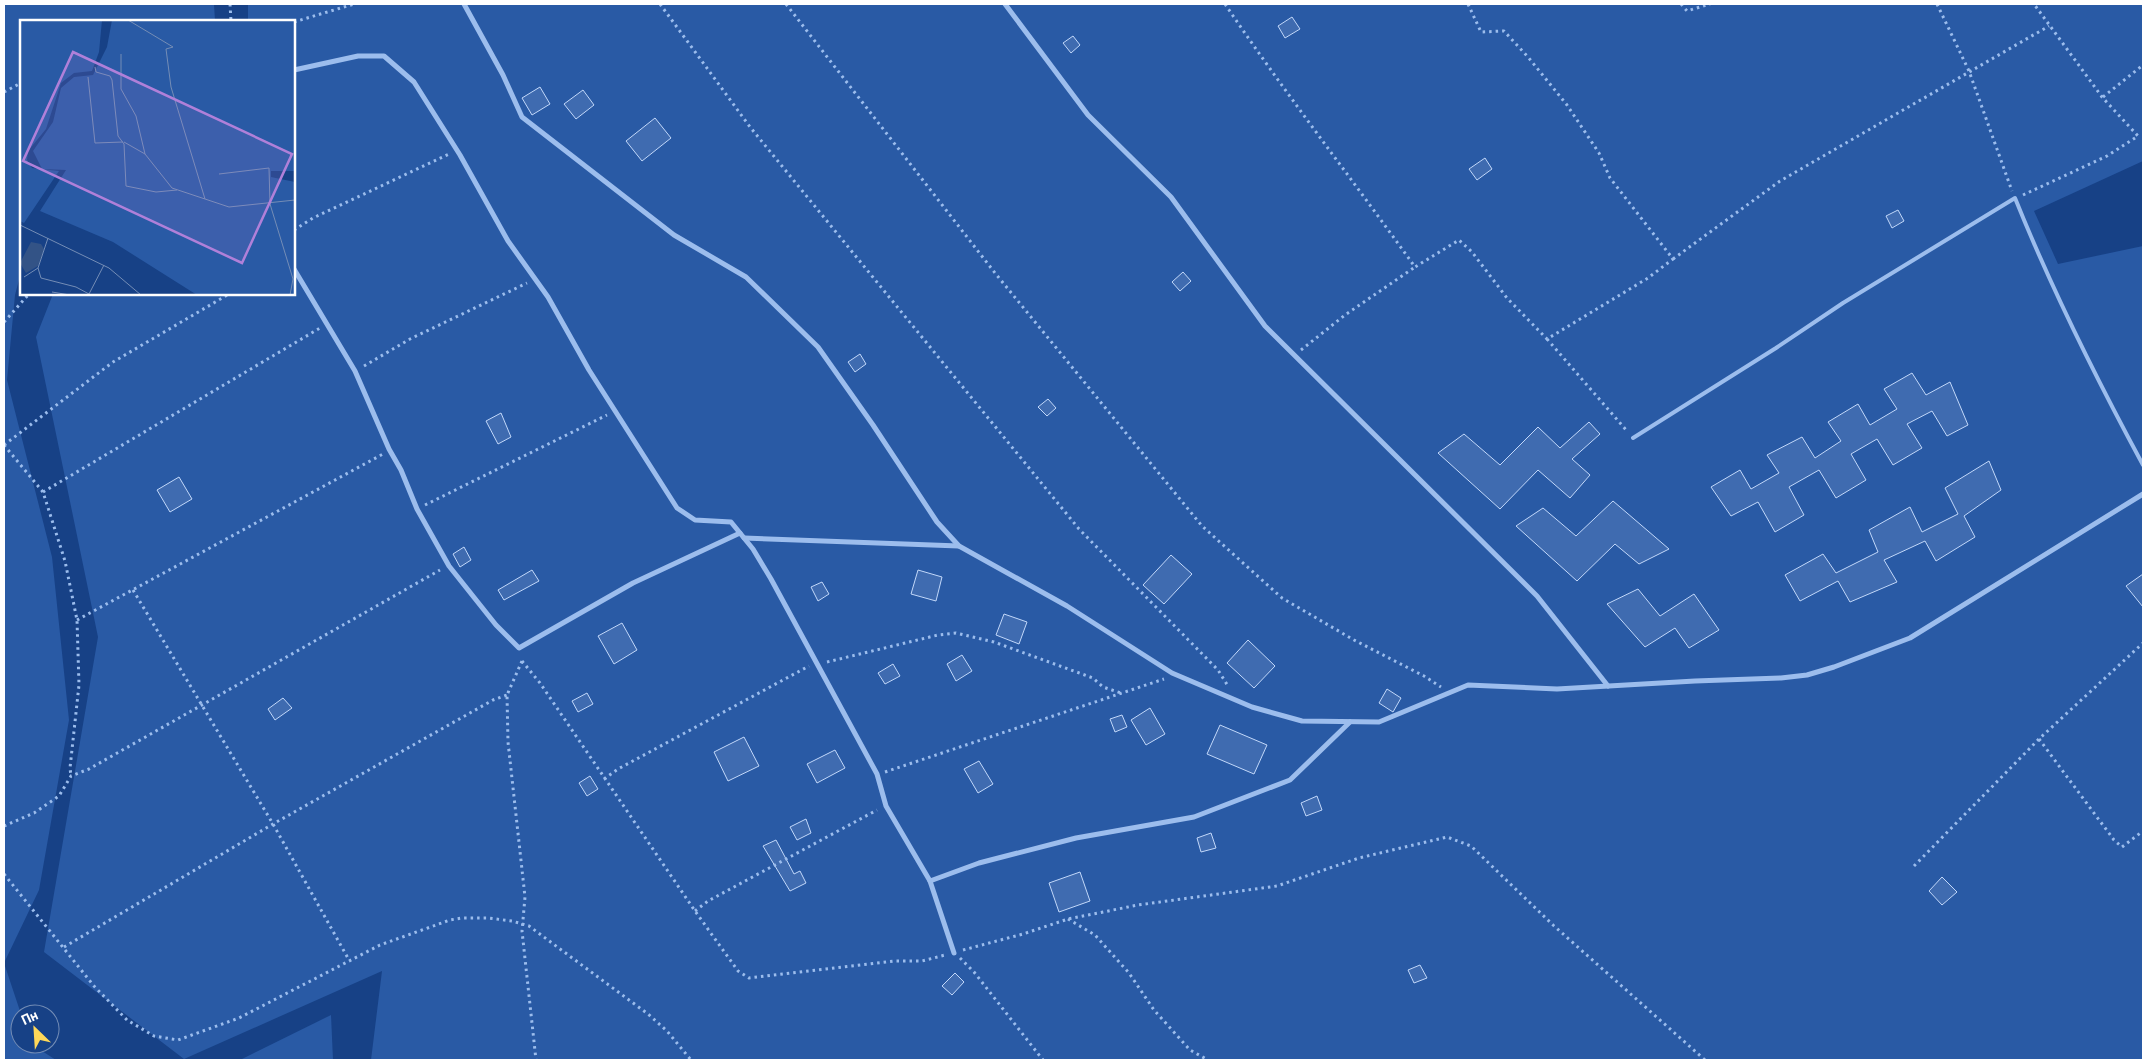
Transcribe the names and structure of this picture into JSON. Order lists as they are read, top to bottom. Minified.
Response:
{"north":"top left"}
